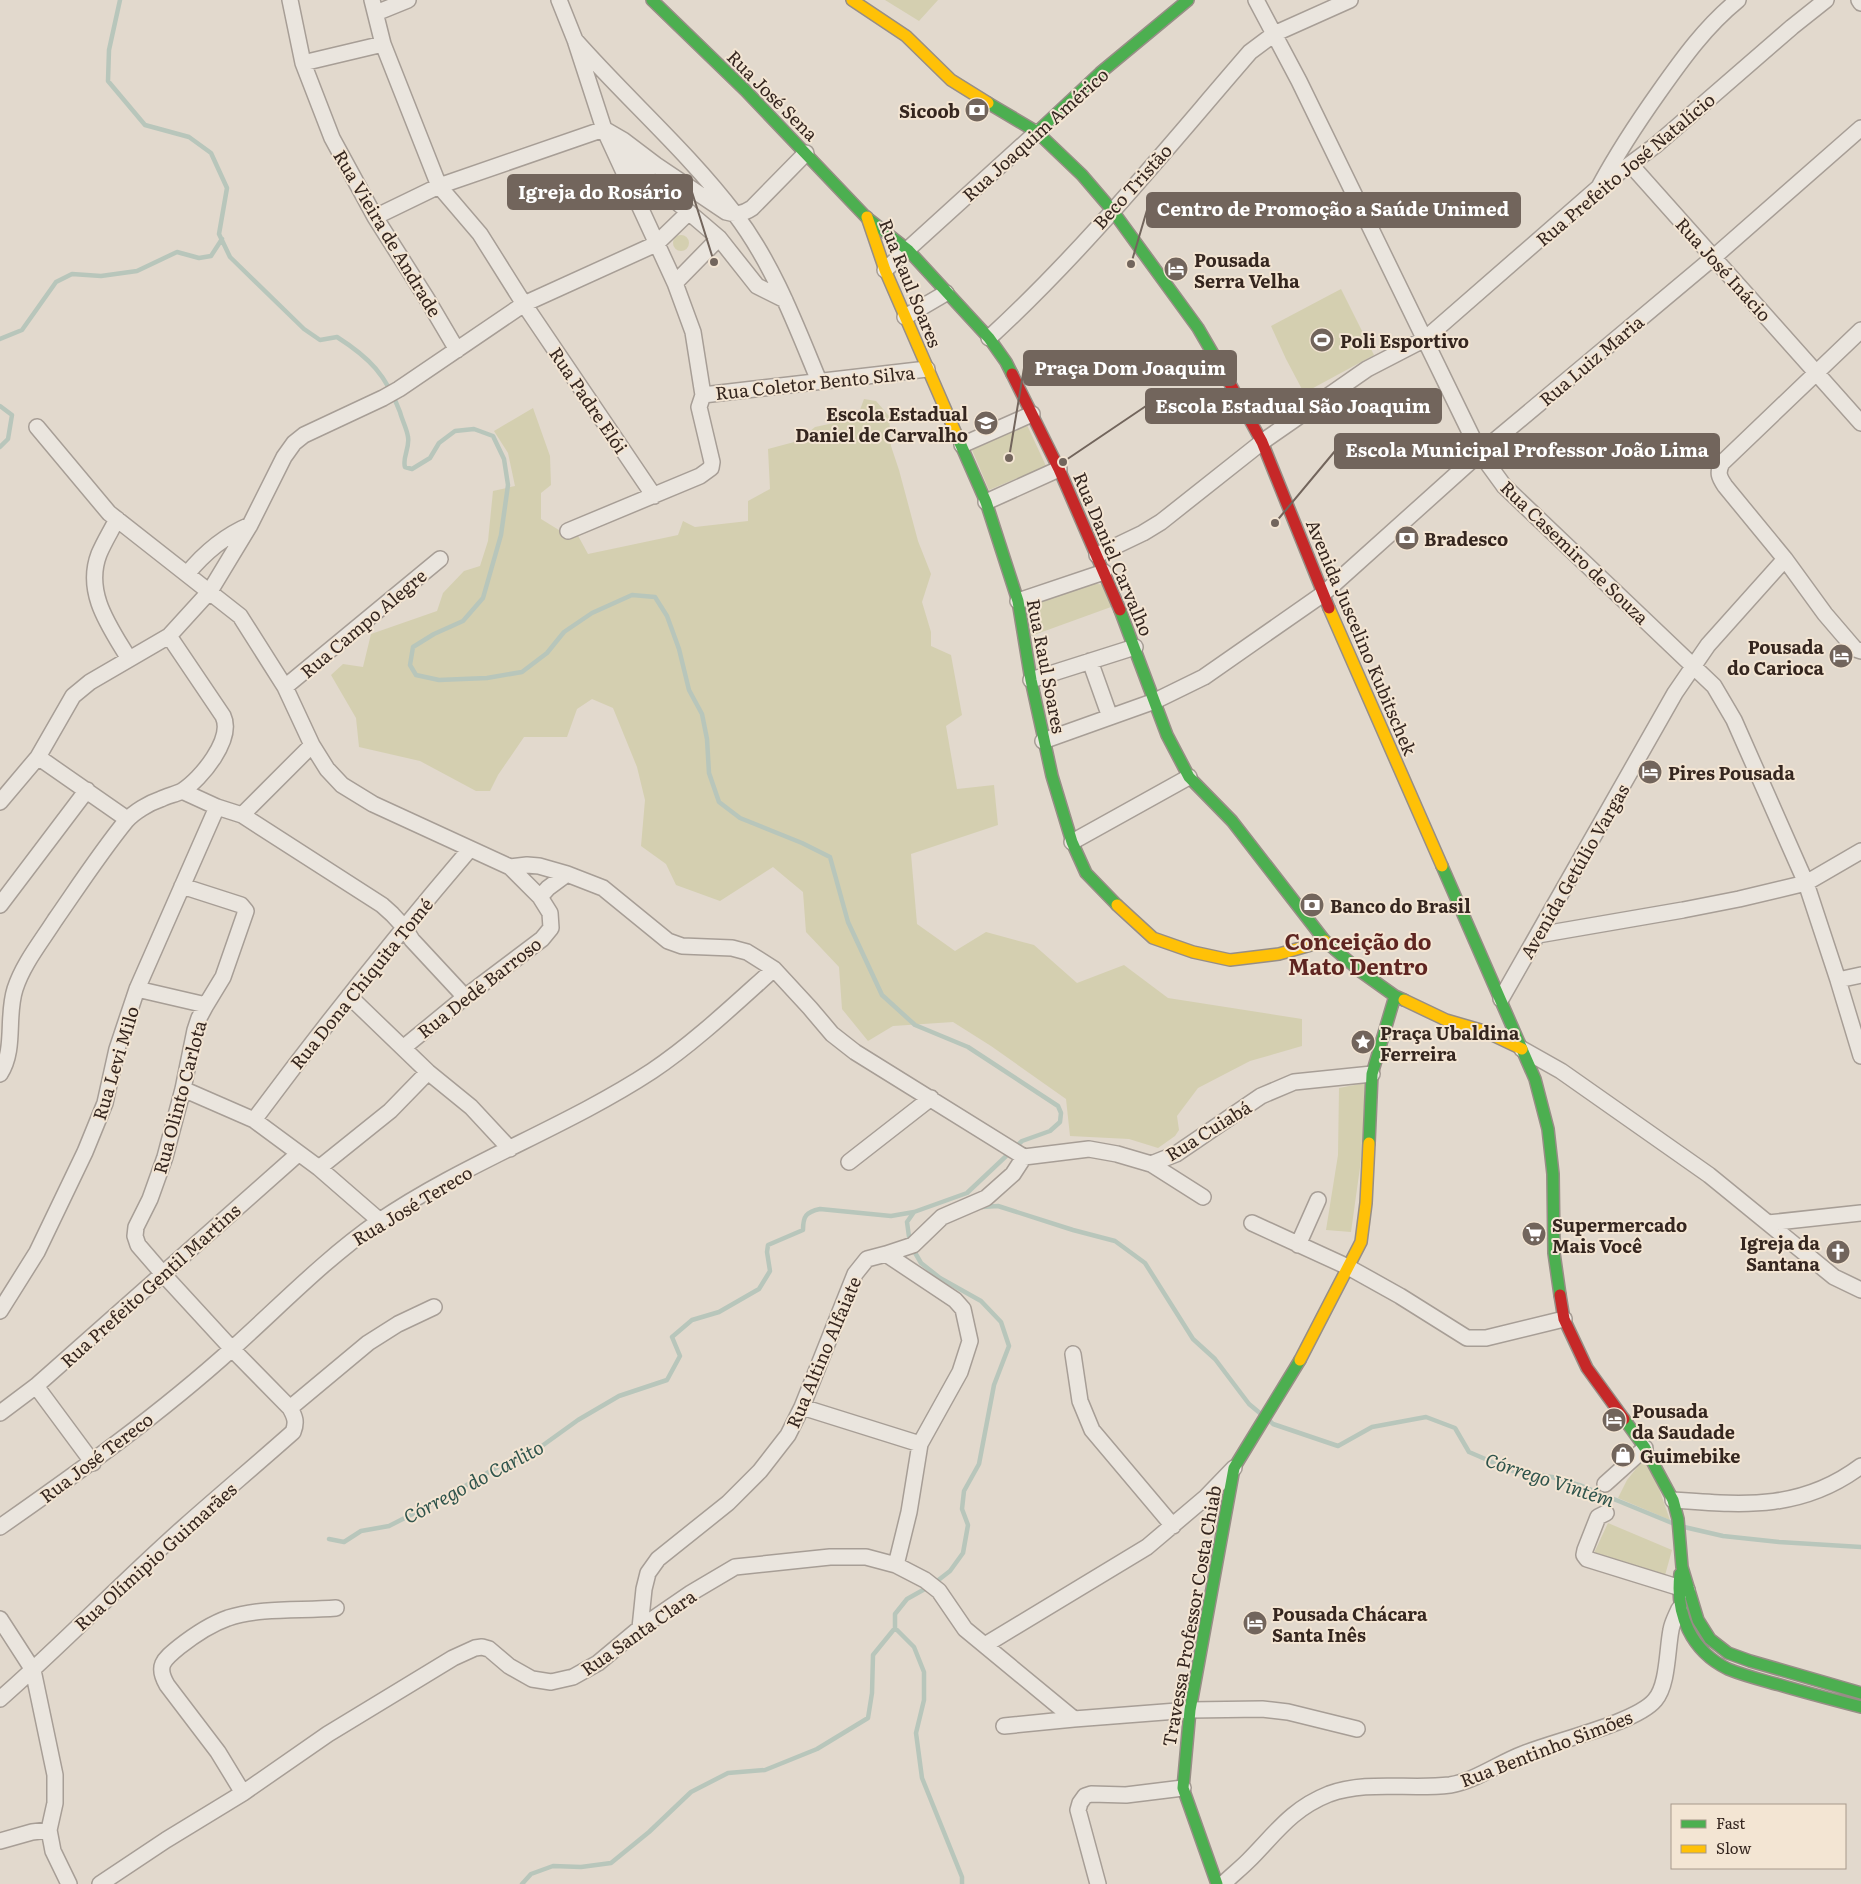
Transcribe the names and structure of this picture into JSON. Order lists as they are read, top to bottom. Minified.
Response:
{"streets":{"street":["Rua José Sena","Rua Joaquim Américo","Rua Prefeito José Natalício","Beco Tristão","Rua Vieira de Andrade","Rua José Inácio","Rua Raul Soares","Rua Luiz Maria","Rua Coletor Bento Silva","Rua Padre Elói","Rua Casemiro de Souza","Rua Daniel Carvalho","Rua Campo Alegre","Avenida Juscelino Kubitschek","Avenida Getúlio Vargas","Rua Dona Chiquita Tomé","Rua Dedé Barroso","Rua Levi Milo","Rua Olinto Carlota","Rua Cuiabá","Rua José Tereco","Rua Prefeito Gentil Martins","Rua Altino Alfaiate","Rua Olímipio Guimarães","Travessa Professor Costa Chiab","Rua Santa Clara","Rua Bentinho Simões"]},"crossings":[["Rua José Sena","Rua Raul Soares"],["Rua José Sena","Rua Daniel Carvalho"],["Rua Joaquim Américo","Rua Raul Soares"],["Rua Joaquim Américo","Rua Daniel Carvalho"],["Rua Joaquim Américo","Avenida Juscelino Kubitschek"],["Rua Prefeito José Natalício","Rua José Inácio"],["Rua Prefeito José Natalício","Rua Casemiro de Souza"],["Rua Prefeito José Natalício","Rua Daniel Carvalho"],["Rua Prefeito José Natalício","Avenida Juscelino Kubitschek"],["Beco Tristão","Rua Casemiro de Souza"],["Beco Tristão","Rua Daniel Carvalho"],["Beco Tristão","Avenida Juscelino Kubitschek"],["Rua José Inácio","Rua Luiz Maria"],["Rua Raul Soares","Rua Luiz Maria"],["Rua Raul Soares","Rua Coletor Bento Silva"],["Rua Raul Soares","Rua Daniel Carvalho"],["Rua Luiz Maria","Rua Casemiro de Souza"],["Rua Luiz Maria","Rua Daniel Carvalho"],["Rua Luiz Maria","Avenida Juscelino Kubitschek"],["Rua Casemiro de Souza","Avenida Getúlio Vargas"],["Rua Daniel Carvalho","Avenida Juscelino Kubitschek"],["Avenida Juscelino Kubitschek","Avenida Getúlio Vargas"],["Rua Levi Milo","Rua Olinto Carlota"],["Rua Olinto Carlota","Rua Prefeito Gentil Martins"],["Rua Altino Alfaiate","Rua Santa Clara"]],"districts":["Conceição do Mato Dentro"],"water":["Córrego Vintém","Córrego do Carlito"],"places":{"bank":["Sicoob","Bradesco","Banco do Brasil"],"other":["Igreja do Rosário","Centro de Promoção a Saúde Unimed","Praça Dom Joaquim","Escola Estadual São Joaquim","Escola Municipal Professor João Lima"],"hotel":["Pousada Serra Velha","Pousada do Carioca","Pires Pousada","Pousada da Saudade","Pousada Chácara Santa Inês"],"sports":["Poli Esportivo"],"school or university":["Escola Estadual Daniel de Carvalho"],"place":["Praça Ubaldina Ferreira"],"supermarket":["Supermercado Mais Você"],"church":["Igreja da Santana"],"shop":["Guimebike"]},"legend":["Fast","Slow"]}
